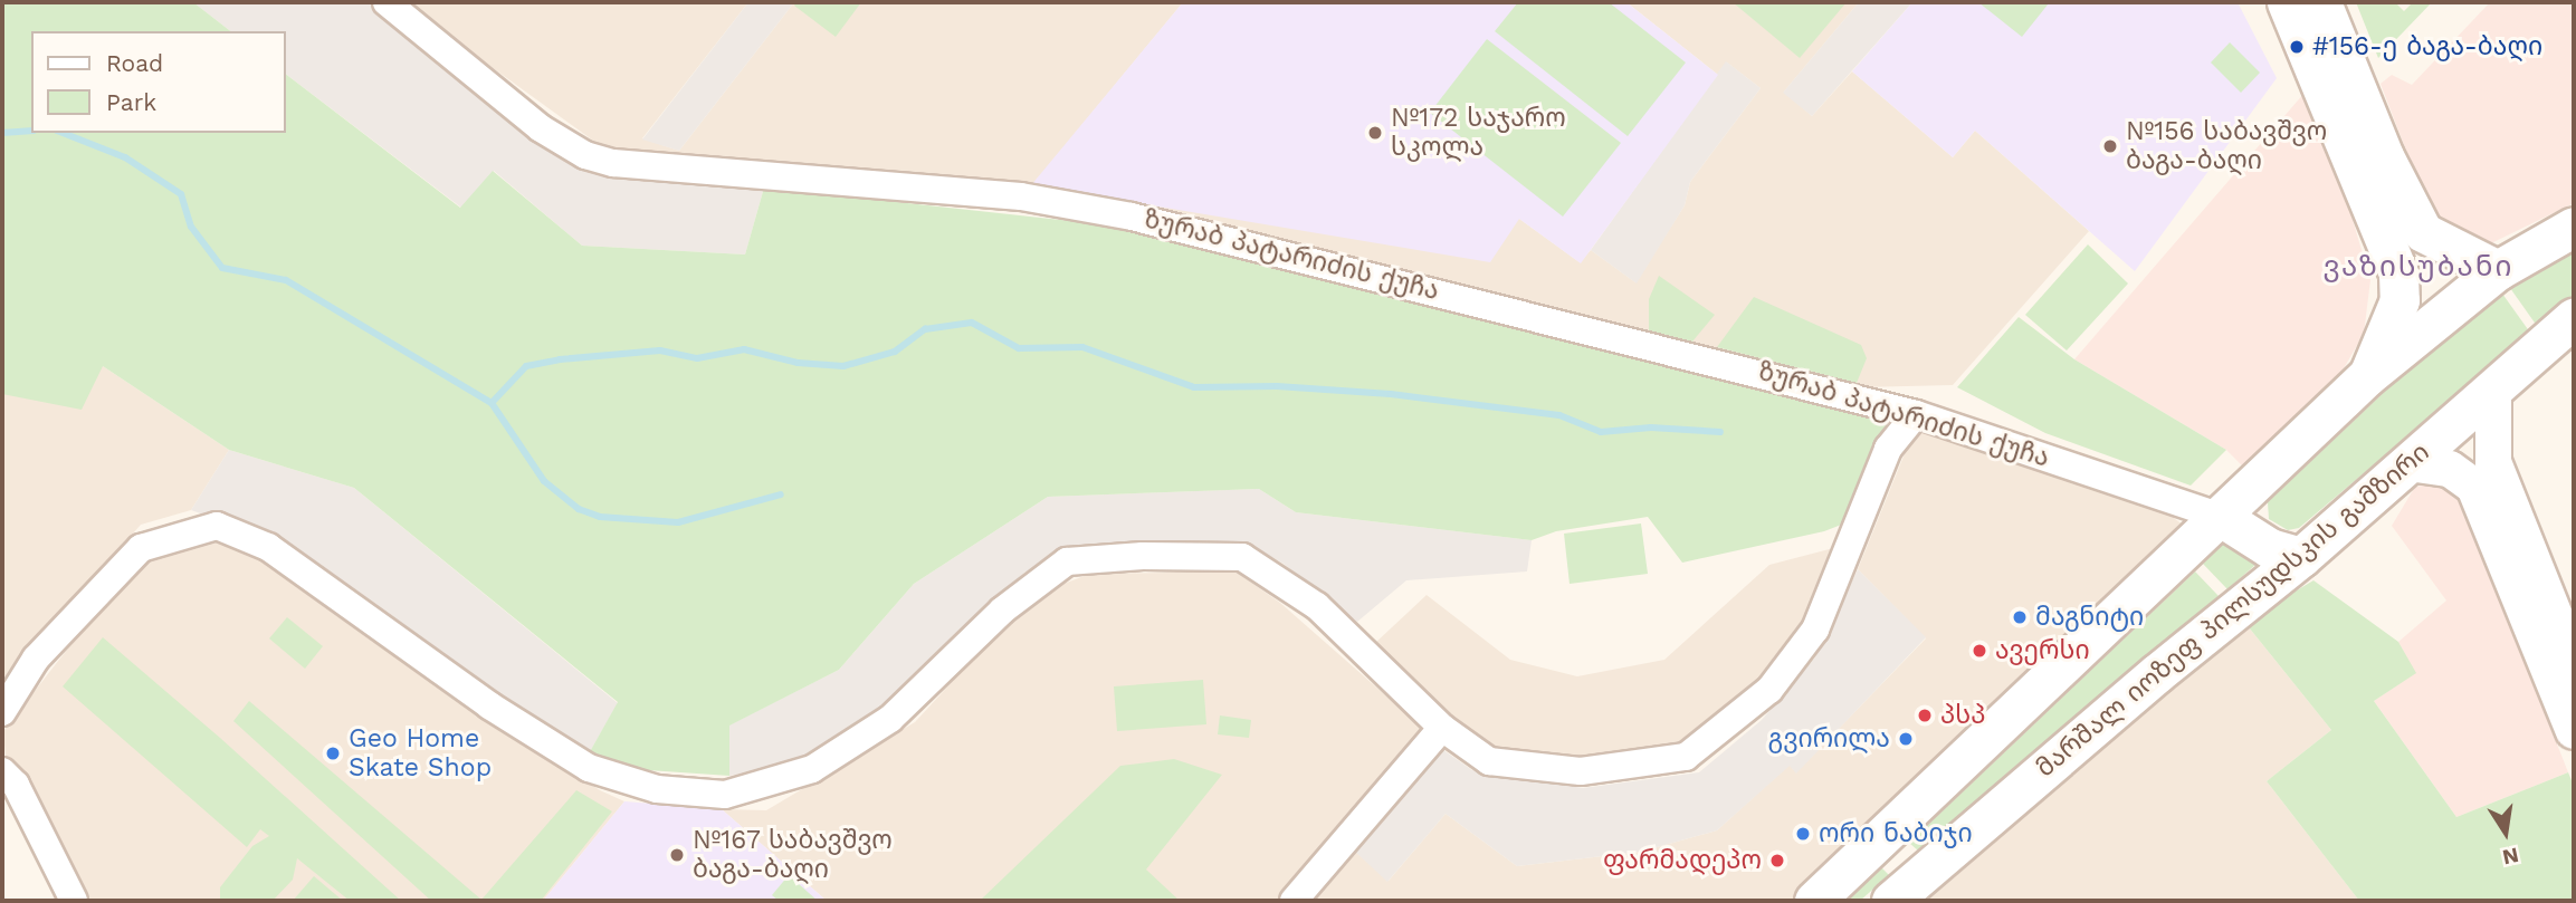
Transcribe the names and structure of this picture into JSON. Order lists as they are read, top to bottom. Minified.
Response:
{"streets":{"main road":["მარშალ იოზეფ პილსუდსკის გამზირი"],"street":["ზურაბ პატარიძის ქუჩა"]},"districts":["ვაზისუბანი"],"places":["#156-ე ბაგა-ბაღი","№172 საჯარო სკოლა","№156 საბავშვო ბაგა-ბაღი","მაგნიტი","ავერსი","პსპ","გვირილა","Geo Home Skate Shop","ორი ნაბიჯი","№167 საბავშვო ბაგა-ბაღი","ფარმადეპო"],"legend":["Road","Park"],"north":"bottom"}
